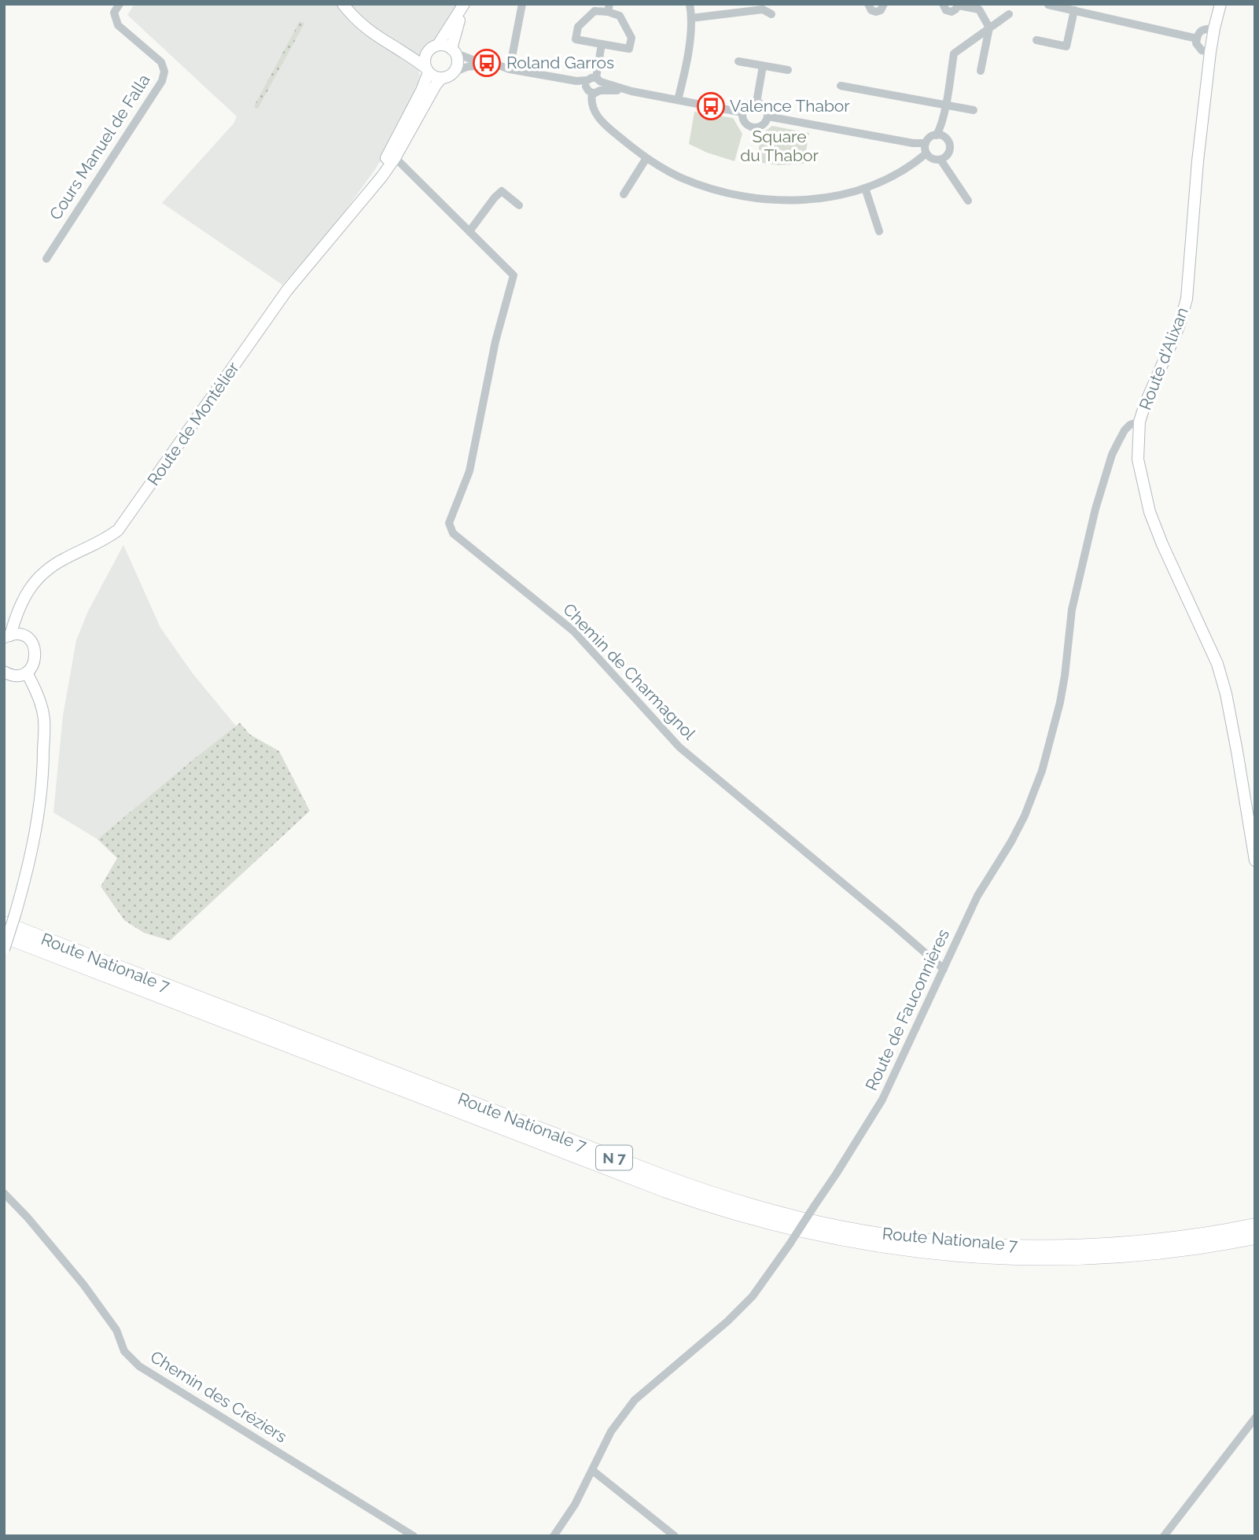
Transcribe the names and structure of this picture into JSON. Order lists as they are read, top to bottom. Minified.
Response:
{"streets":{"highway":["Route Nationale 7","N 7"],"main road":["Route d'Alixan","Route de Montélier"],"street":["Cours Manuel de Falla","Chemin de Charmagnol","Route de Fauconnières","Chemin des Créziers"]},"crossings":[["Route d'Alixan","Route de Fauconnières"],["Route de Montélier","Chemin de Charmagnol"],["Chemin de Charmagnol","Route de Fauconnières"]],"parks":["Square du Thabor"],"places":{"bus stop":["Roland Garros","Valence Thabor"]}}
